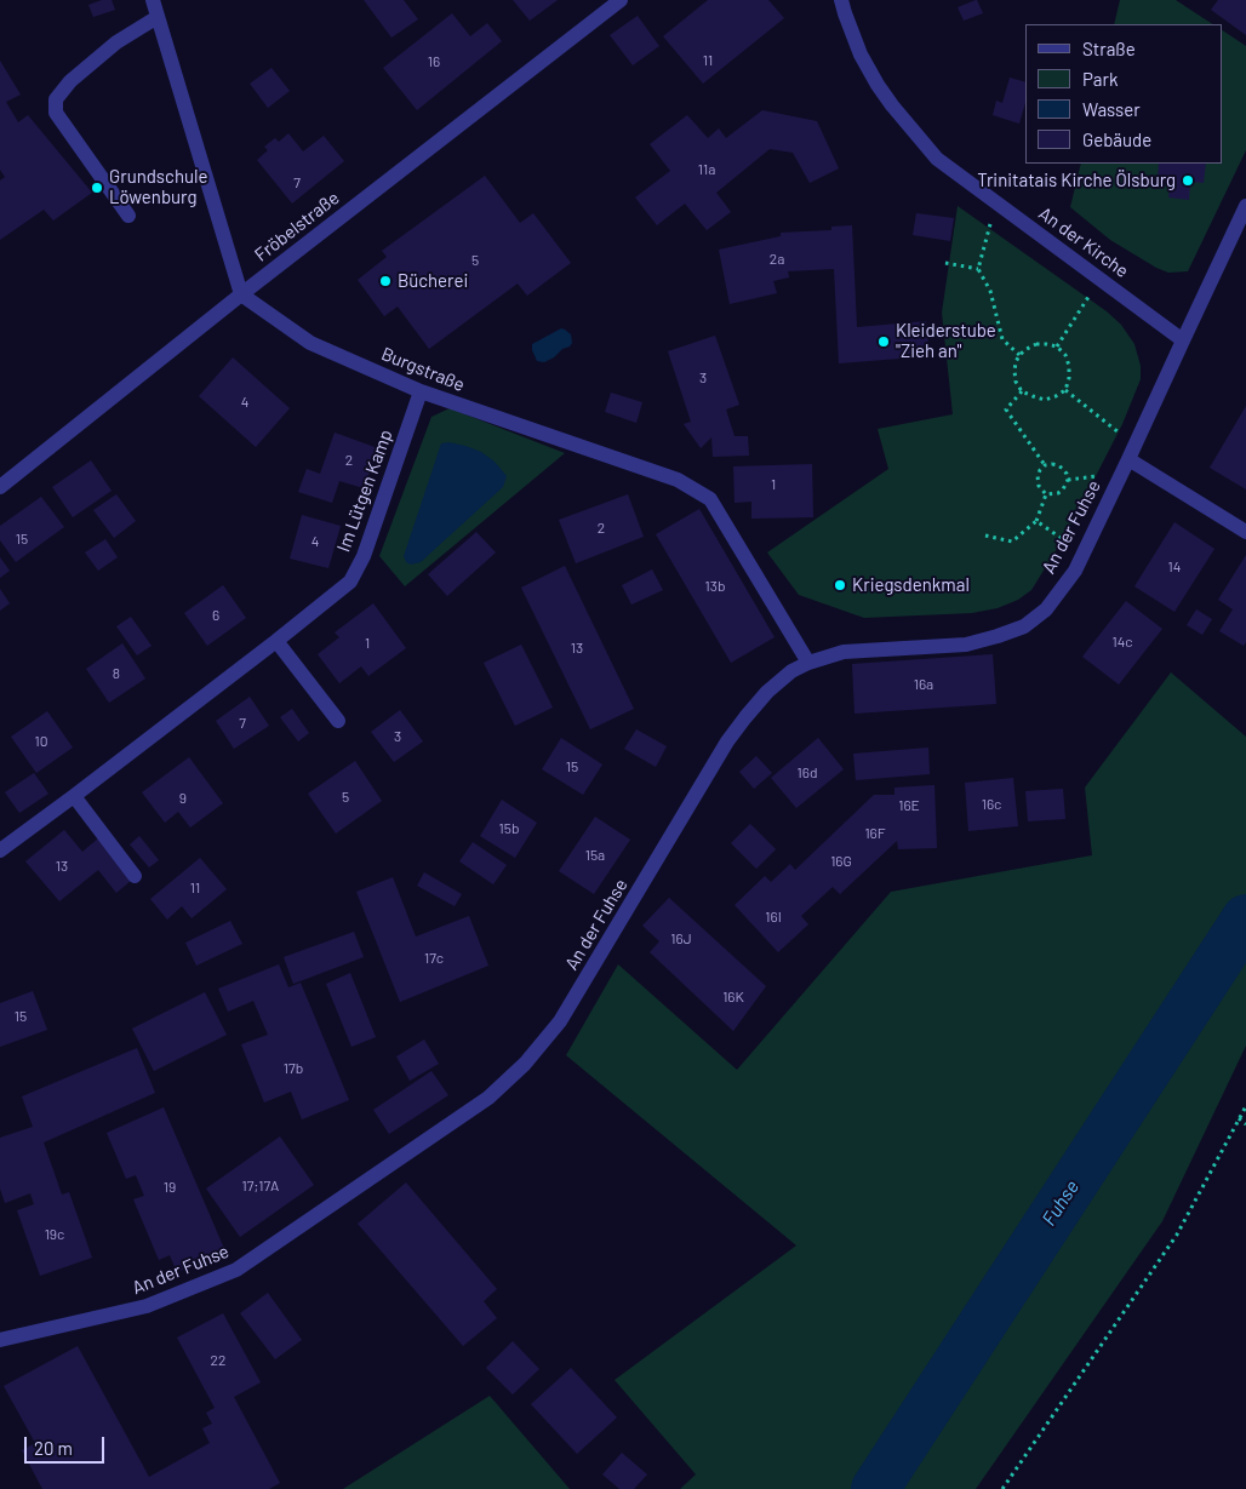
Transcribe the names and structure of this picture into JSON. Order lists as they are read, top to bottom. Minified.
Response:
{"streets":{"street":["Fröbelstraße","An der Kirche","Burgstraße","Im Lütgen Kamp","An der Fuhse"]},"crossings":[["Fröbelstraße","Burgstraße"],["An der Kirche","An der Fuhse"],["Burgstraße","Im Lütgen Kamp"],["Burgstraße","An der Fuhse"]],"water":["Fuhse"],"places":["Trinitatais Kirche Ölsburg","Grundschule Löwenburg","Bücherei","Kleiderstube \"Zieh an\"","Kriegsdenkmal"],"house_numbers":["11","16","11a","7","2a","5","3","4","2","1","2","15","4","14","13b","6","14c","1","13","8","16a","7","3","10","15","16d","5","9","16c","16E","15b","16F","15a","16G","13","11","16I","16J","17c","16K","15","17b","17;17A","19","19c","22"],"legend":["Straße","Park","Wasser","Gebäude"],"scale_bar":"20 m"}
